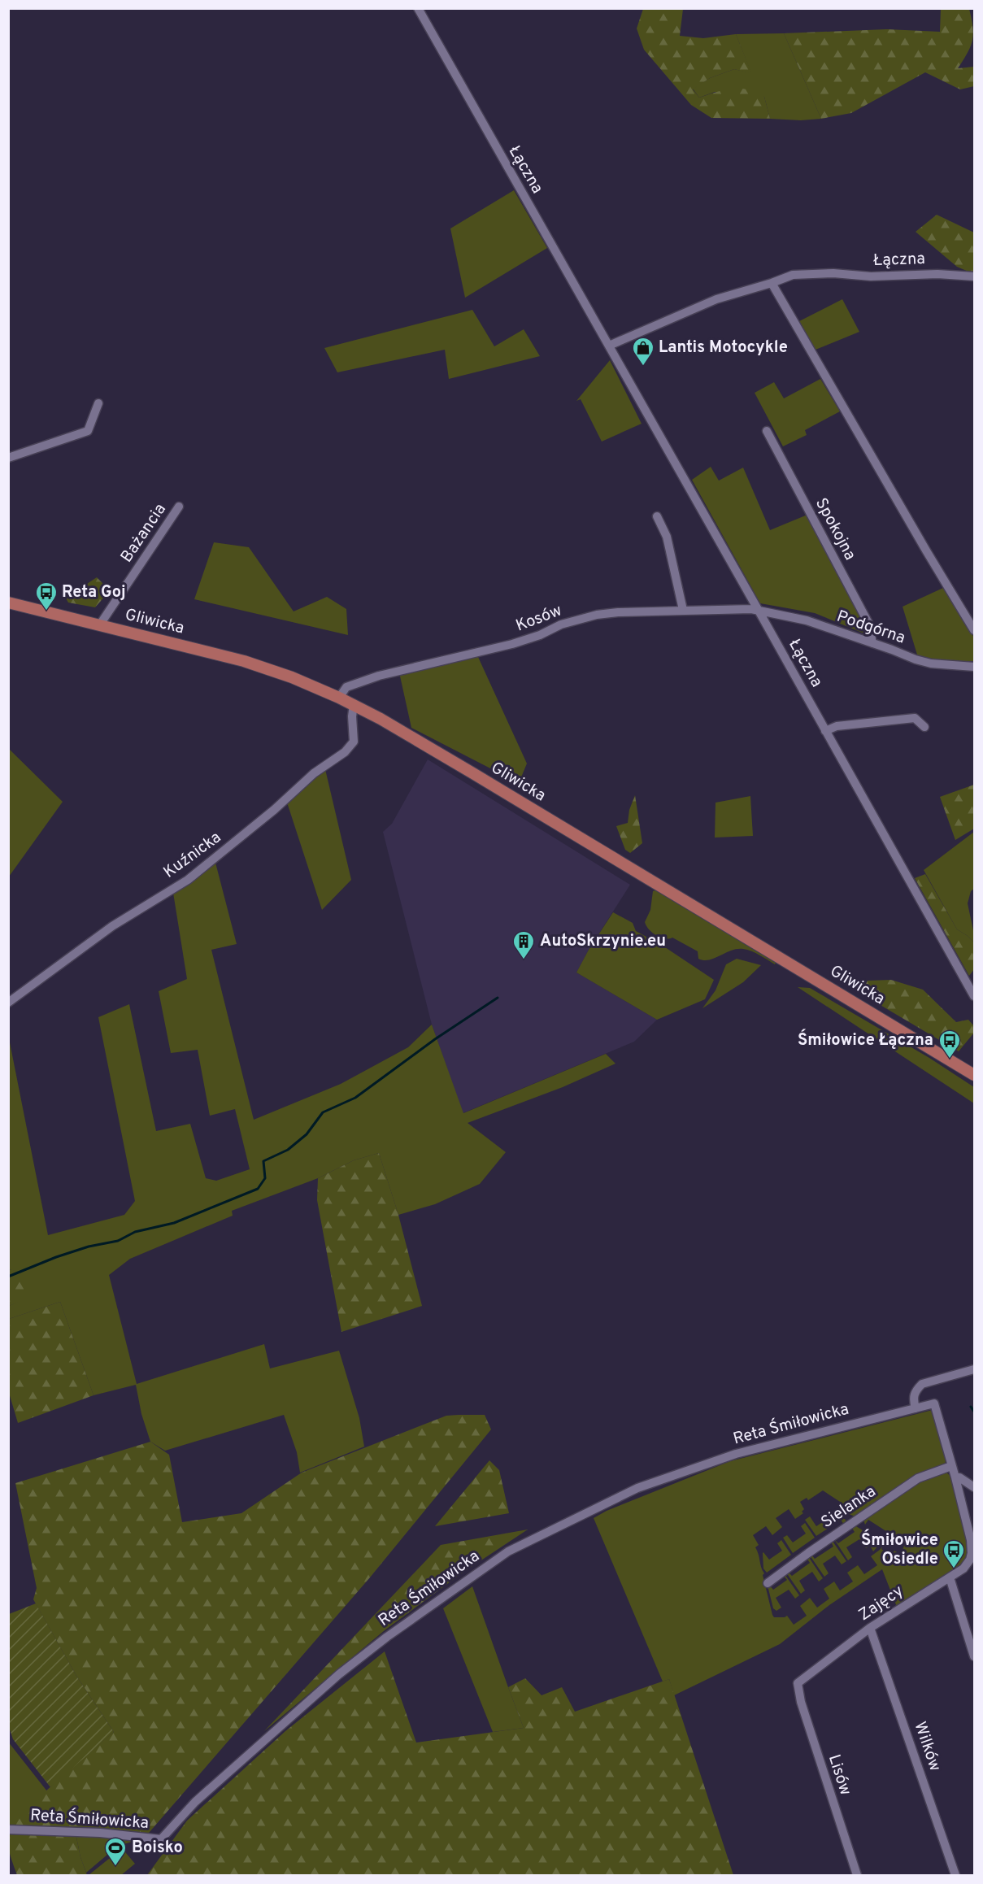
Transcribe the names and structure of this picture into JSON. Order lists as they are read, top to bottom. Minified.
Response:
{"streets":{"main road":["Gliwicka"],"street":["Łączna","Spokojna","Bażancia","Kosów","Podgórna","Kuźnicka","Reta Śmiłowicka","Sielanka","Zajęcy","Wilków","Lisów"]},"crossings":[["Łączna","Kosów"],["Łączna","Podgórna"],["Spokojna","Podgórna"],["Bażancia","Gliwicka"],["Kosów","Gliwicka"],["Kosów","Podgórna"],["Gliwicka","Kuźnicka"],["Reta Śmiłowicka","Zajęcy"],["Sielanka","Zajęcy"],["Zajęcy","Wilków"],["Zajęcy","Lisów"]],"places":{"shop":["Lantis Motocykle"],"bus stop":["Reta Goj","Śmiłowice Łączna","Śmiłowice Osiedle"],"building":["AutoSkrzynie.eu"],"sports":["Boisko"]}}
